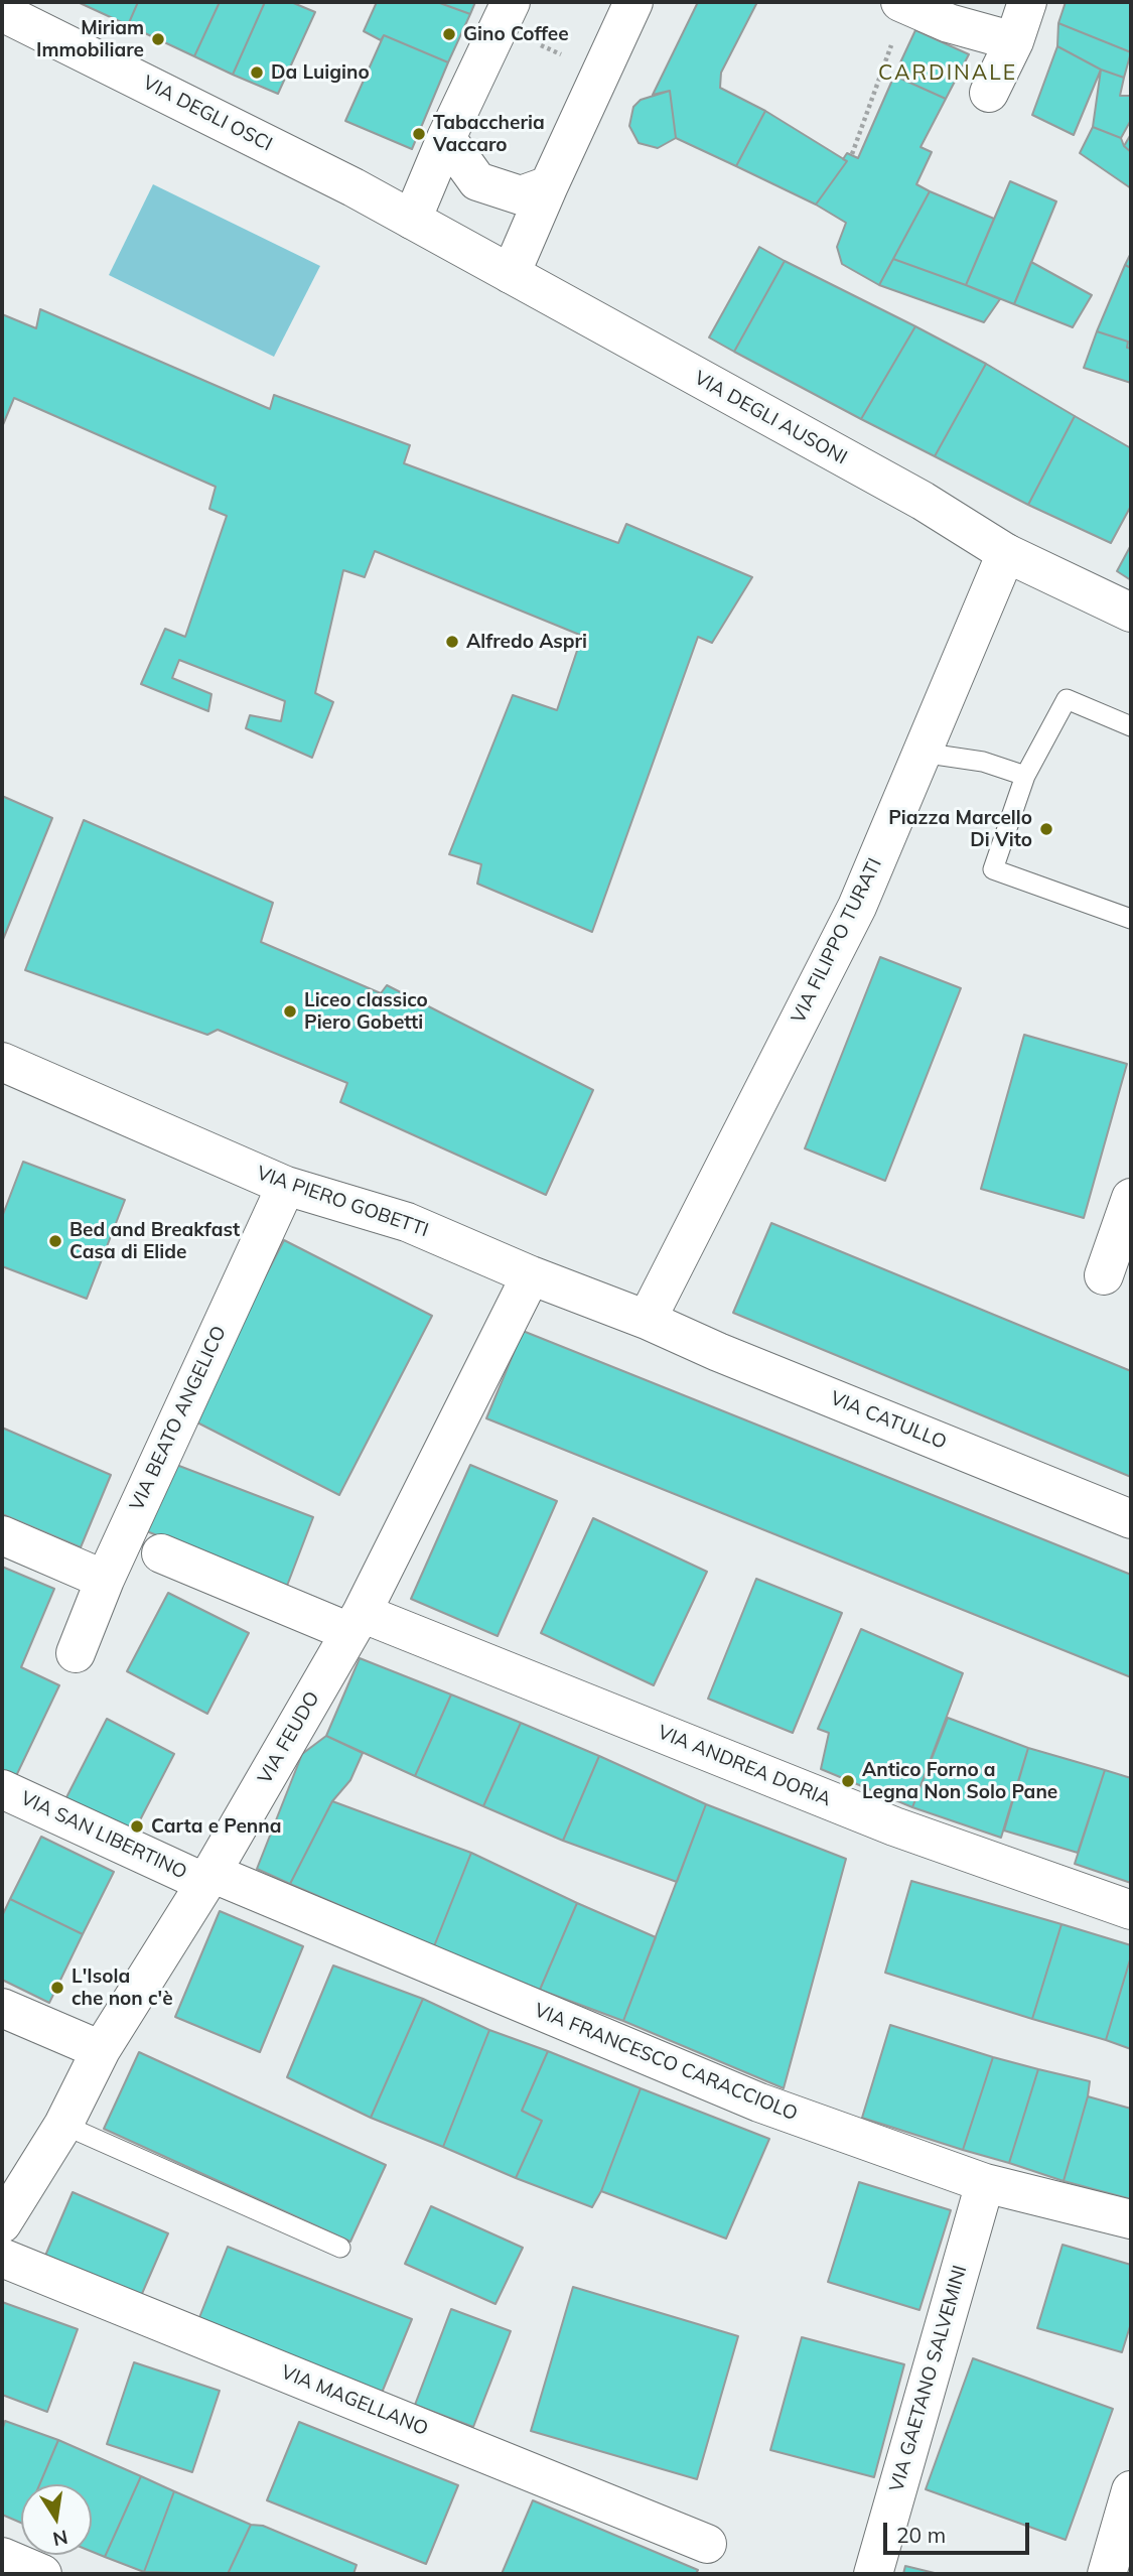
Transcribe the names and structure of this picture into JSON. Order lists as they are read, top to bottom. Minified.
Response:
{"streets":{"street":["VIA DEGLI OSCI","VIA DEGLI AUSONI","VIA FILIPPO TURATI","VIA PIERO GOBETTI","VIA BEATO ANGELICO","VIA CATULLO","VIA FEUDO","VIA ANDREA DORIA","VIA SAN LIBERTINO","VIA FRANCESCO CARACCIOLO","VIA GAETANO SALVEMINI","VIA MAGELLANO"]},"crossings":[["VIA DEGLI OSCI","VIA DEGLI AUSONI"],["VIA DEGLI AUSONI","VIA FILIPPO TURATI"],["VIA FILIPPO TURATI","VIA PIERO GOBETTI"],["VIA FILIPPO TURATI","VIA CATULLO"],["VIA PIERO GOBETTI","VIA BEATO ANGELICO"],["VIA PIERO GOBETTI","VIA CATULLO"],["VIA PIERO GOBETTI","VIA FEUDO"],["VIA FEUDO","VIA ANDREA DORIA"],["VIA FEUDO","VIA SAN LIBERTINO"],["VIA FEUDO","VIA FRANCESCO CARACCIOLO"],["VIA SAN LIBERTINO","VIA FRANCESCO CARACCIOLO"],["VIA FRANCESCO CARACCIOLO","VIA GAETANO SALVEMINI"]],"districts":["CARDINALE"],"places":["Gino Coffee","Miriam Immobiliare","Da Luigino","Tabaccheria Vaccaro","Alfredo Aspri","Piazza Marcello Di Vito","Liceo classico Piero Gobetti","Bed and Breakfast Casa di Elide","Antico Forno a Legna Non Solo Pane","Carta e Penna","L'Isola che non c'è"],"scale_bar":"20 m","north":"bottom"}
